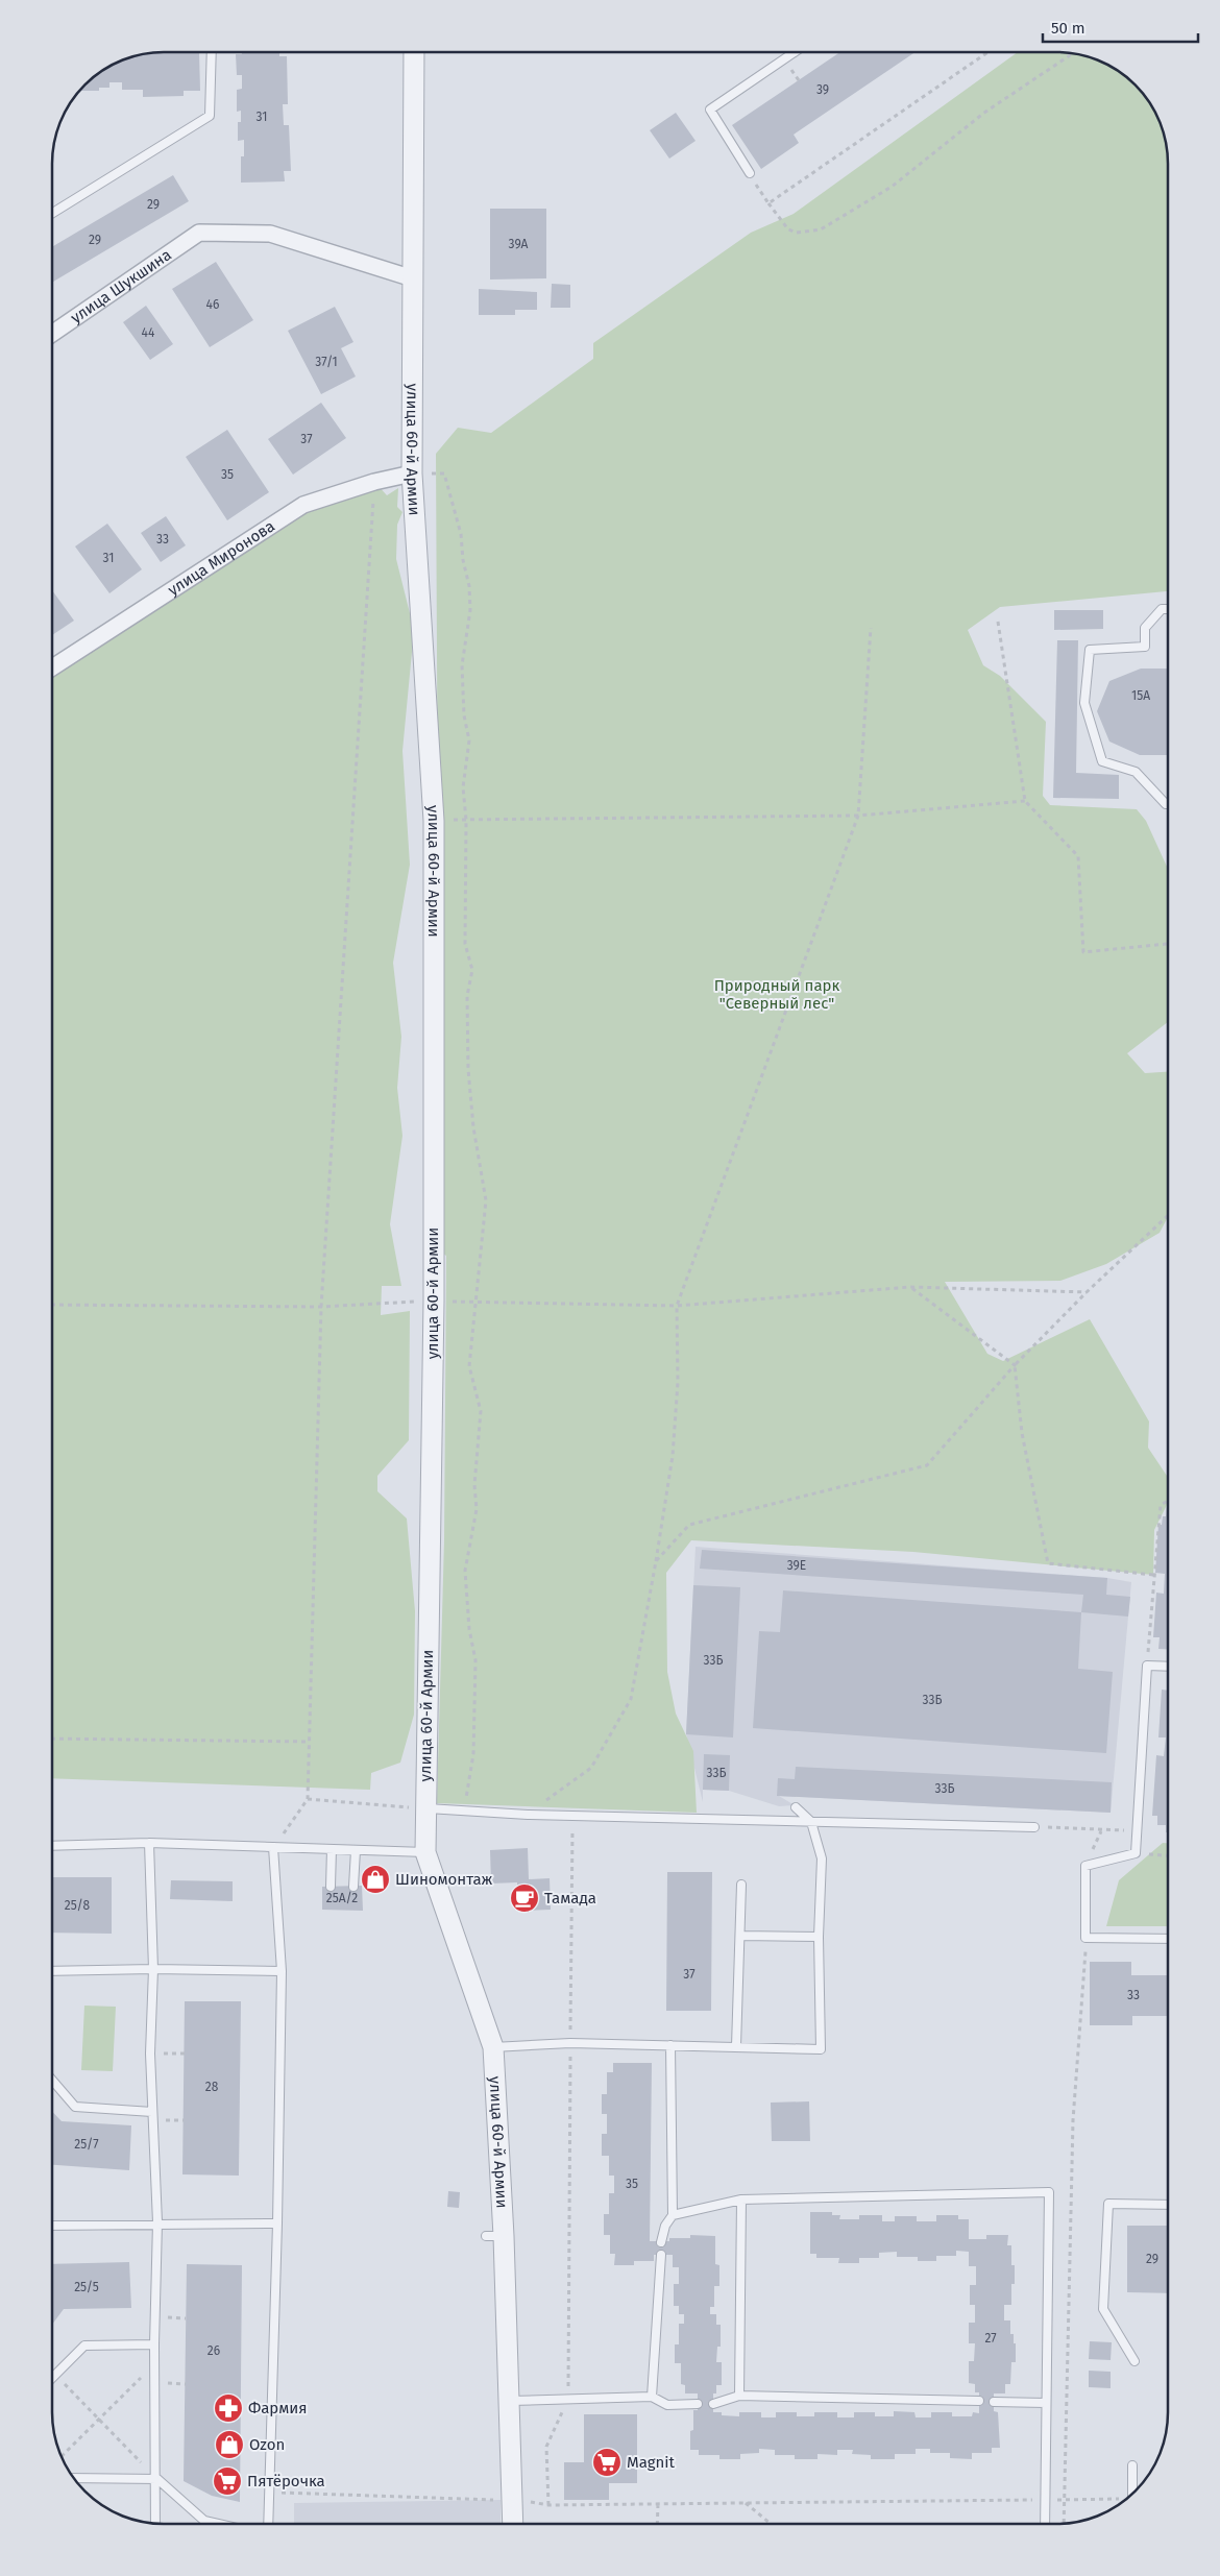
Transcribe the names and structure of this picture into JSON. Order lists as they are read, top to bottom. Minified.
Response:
{"streets":{"street":["улица Шукшина","улица 60-й Армии","улица Миронова"]},"crossings":[["улица Шукшина","улица 60-й Армии"],["улица 60-й Армии","улица Миронова"]],"parks":["Природный парк \"Северный лес\""],"places":{"shop":["Шиномонтаж","Ozon"],"cafe":["Тамада"],"pharmacy":["Фармия"],"supermarket":["Magnit","Пятёрочка"]},"house_numbers":["39","31","29","29","39А","46","44","37/1","37","35","33","31","15А","39Е","33Б","33Б","33Б","33Б","25А/2","25/8","37","33","28","25/7","35","29","25/5","27","26"],"scale_bar":"50 m"}
